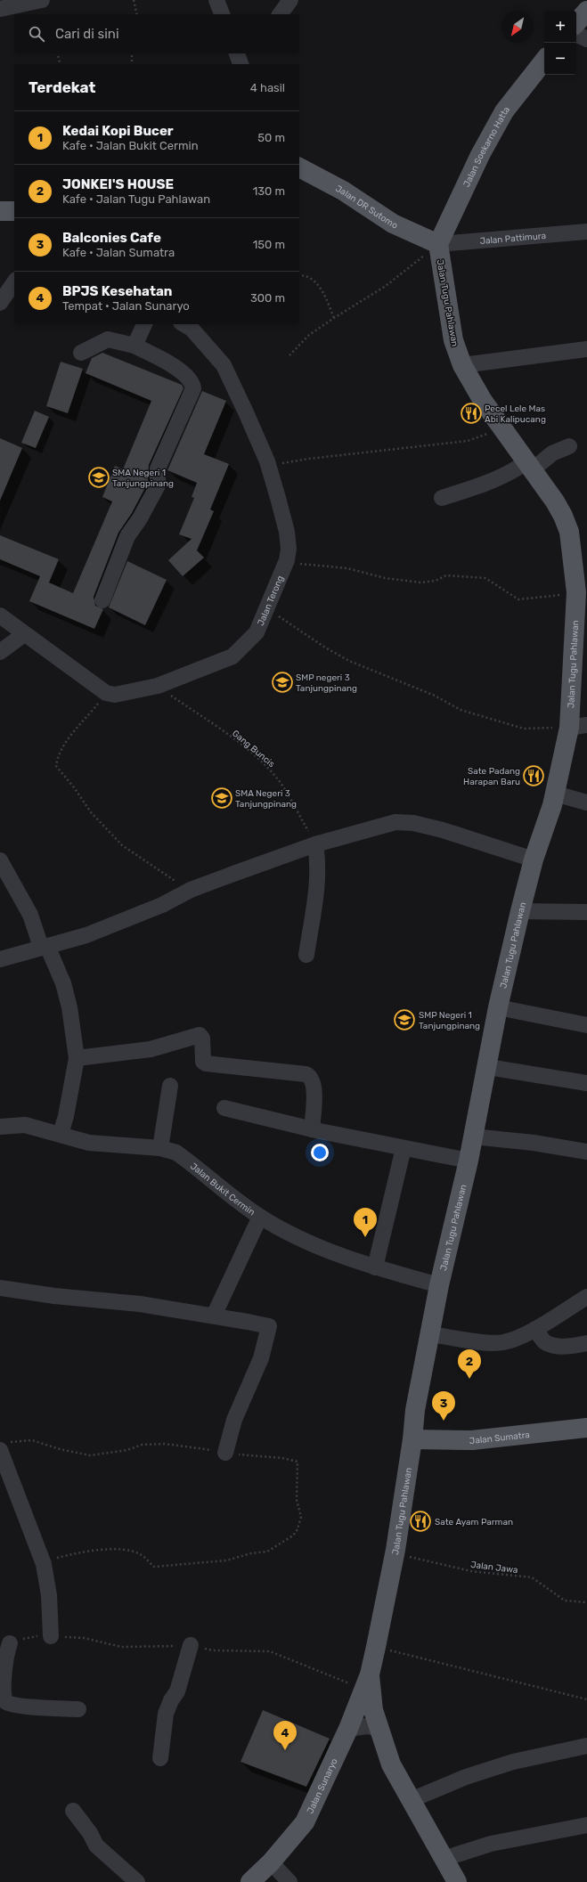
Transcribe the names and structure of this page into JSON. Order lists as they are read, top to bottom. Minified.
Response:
{"streets":{"main road":["Jalan Soekarno Hatta","Jalan DR Sutomo","Jalan Tugu Pahlawan","Jalan Sumatra","Jalan Sunaryo"],"street":["Jalan Pattimura","Jalan Terong","Jalan Bukit Cermin"],"path":["Gang Buncis","Jalan Jawa"]},"crossings":[["Jalan Soekarno Hatta","Jalan DR Sutomo"],["Jalan Soekarno Hatta","Jalan Pattimura"],["Jalan Soekarno Hatta","Jalan Tugu Pahlawan"],["Jalan DR Sutomo","Jalan Pattimura"],["Jalan DR Sutomo","Jalan Tugu Pahlawan"],["Jalan Pattimura","Jalan Tugu Pahlawan"],["Jalan Tugu Pahlawan","Jalan Bukit Cermin"],["Jalan Tugu Pahlawan","Jalan Sumatra"],["Jalan Tugu Pahlawan","Jalan Jawa"],["Jalan Tugu Pahlawan","Jalan Sunaryo"],["Jalan Terong","Gang Buncis"]],"places":{"restaurant":["Pecel Lele Mas Abi Kalipucang","Sate Padang Harapan Baru","Sate Ayam Parman"],"school or university":["SMA Negeri 1 Tanjungpinang","SMP negeri 3 Tanjungpinang","SMA Negeri 3 Tanjungpinang","SMP Negeri 1 Tanjungpinang"]},"north":"bottom left","page":{"map_buttons":["+","−"],"search":"Cari di sini","heading":["Terdekat","4 hasil"],"list":[{"mark":"1","name":"Kedai Kopi Bucer","note":"Kafe · Jalan Bukit Cermin","value":"50 m"},{"mark":"2","name":"JONKEI'S HOUSE","note":"Kafe · Jalan Tugu Pahlawan","value":"130 m"},{"mark":"3","name":"Balconies Cafe","note":"Kafe · Jalan Sumatra","value":"150 m"},{"mark":"4","name":"BPJS Kesehatan","note":"Tempat · Jalan Sunaryo","value":"300 m"}],"pins":["1","2","3","4"]}}
